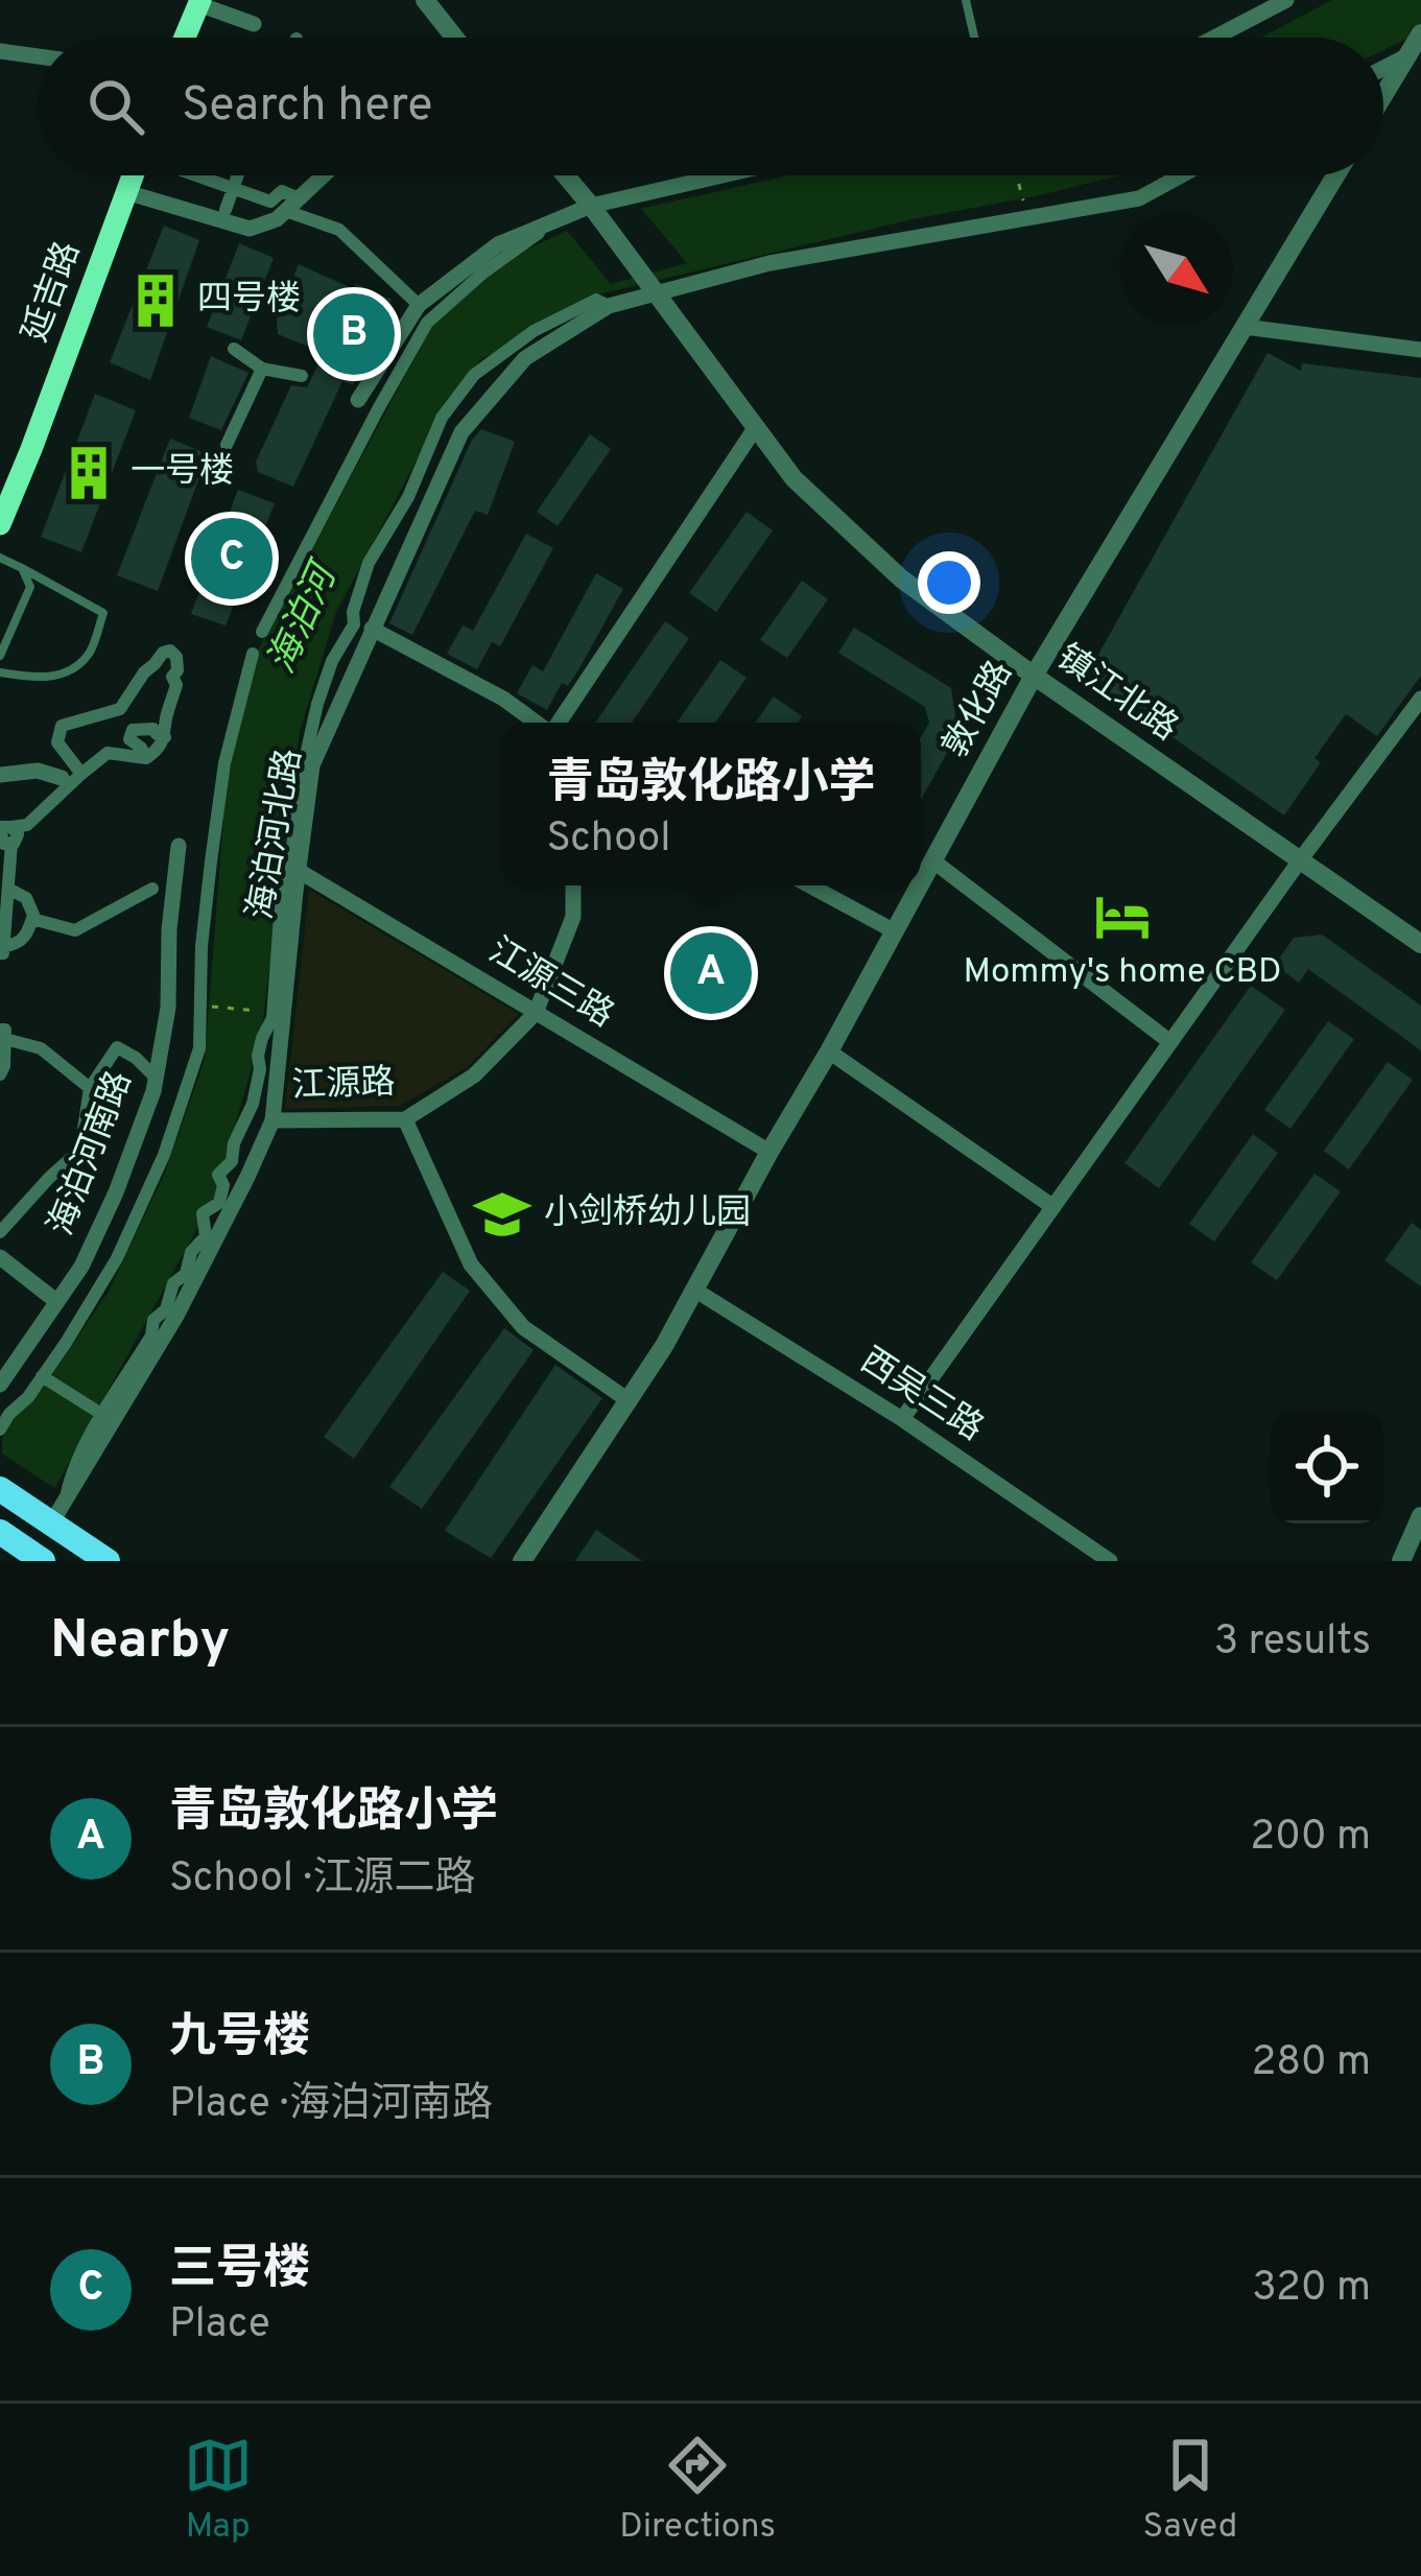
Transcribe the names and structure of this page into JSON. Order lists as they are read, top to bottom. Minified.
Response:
{"streets":{"main road":["延吉路"],"street":["镇江北路","敦化路","海泊河北路","江源三路","江源路","海泊河南路","西吴三路"]},"crossings":[["镇江北路","敦化路"],["镇江北路","海泊河北路"],["敦化路","江源三路"],["敦化路","西吴三路"],["海泊河北路","江源三路"],["海泊河北路","江源路"],["江源三路","江源路"]],"water":["海泊河"],"places":{"building":["四号楼","一号楼"],"hotel":["Mommy's home CBD"],"school or university":["小剑桥幼儿园"]},"north":"bottom right","page":{"search":"Search here","pins":["B","C","A"],"popup":["青岛敦化路小学","School"],"heading":["Nearby","3 results"],"list":[{"mark":"A","name":"青岛敦化路小学","note":"School · 江源二路","value":"200 m"},{"mark":"B","name":"九号楼","note":"Place · 海泊河南路","value":"280 m"},{"mark":"C","name":"三号楼","note":"Place","value":"320 m"}],"nav":["Map","Directions","Saved"]}}
